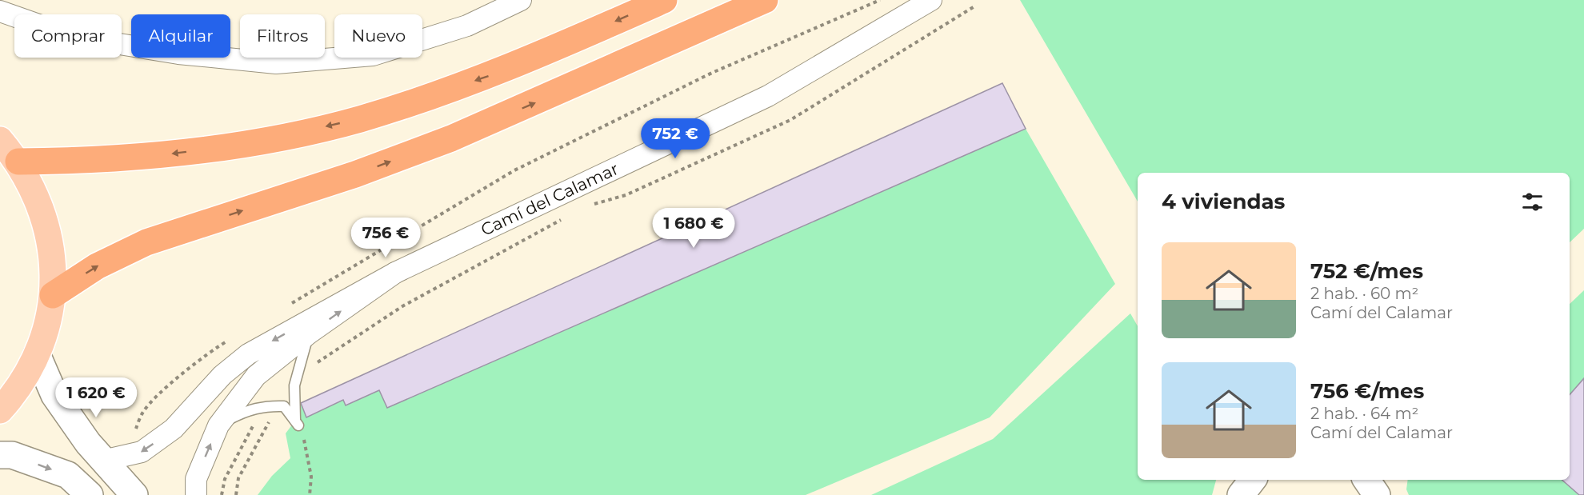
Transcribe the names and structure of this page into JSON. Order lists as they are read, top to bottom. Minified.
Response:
{"streets":{"street":["Camí del Calamar"]},"page":{"chip":["Comprar","Alquilar","Filtros","Nuevo"],"price":["752 €","1 680 €","756 €","1 620 €"],"heading":"4 viviendas","list":[{"name":"752 €/mes","note":"2 hab. · 60 m² · Camí del Calamar"},{"name":"756 €/mes","note":"2 hab. · 64 m² · Camí del Calamar"}]}}
